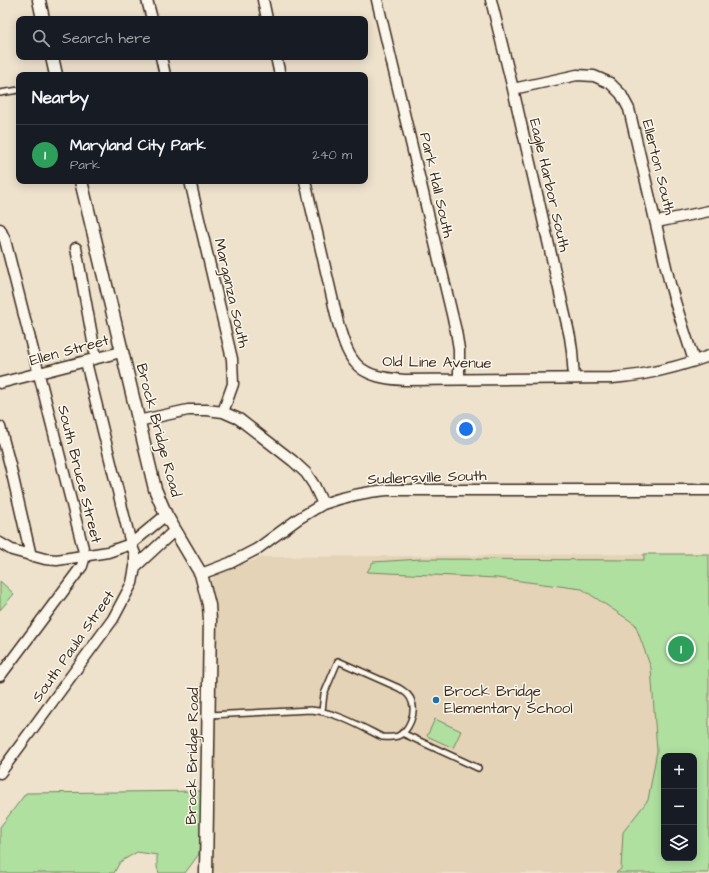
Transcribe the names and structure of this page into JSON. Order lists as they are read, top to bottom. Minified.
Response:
{"streets":{"street":["Ellerton South","Park Hall South","Eagle Harbor South","Marganza South","Ellen Street","Old Line Avenue","Brock Bridge Road","South Bruce Street","Sudlersville South","South Paula Street"]},"crossings":[["Ellerton South","Eagle Harbor South"],["Ellerton South","Old Line Avenue"],["Park Hall South","Old Line Avenue"],["Eagle Harbor South","Old Line Avenue"],["Ellen Street","Brock Bridge Road"],["Ellen Street","South Bruce Street"],["Ellen Street","South Paula Street"],["Brock Bridge Road","Sudlersville South"]],"places":["Brock Bridge Elementary School"],"page":{"search":"Search here","heading":"Nearby","list":[{"mark":"1","name":"Maryland City Park","note":"Park","value":"240 m"}],"pins":"1","map_buttons":["+","−"]}}
